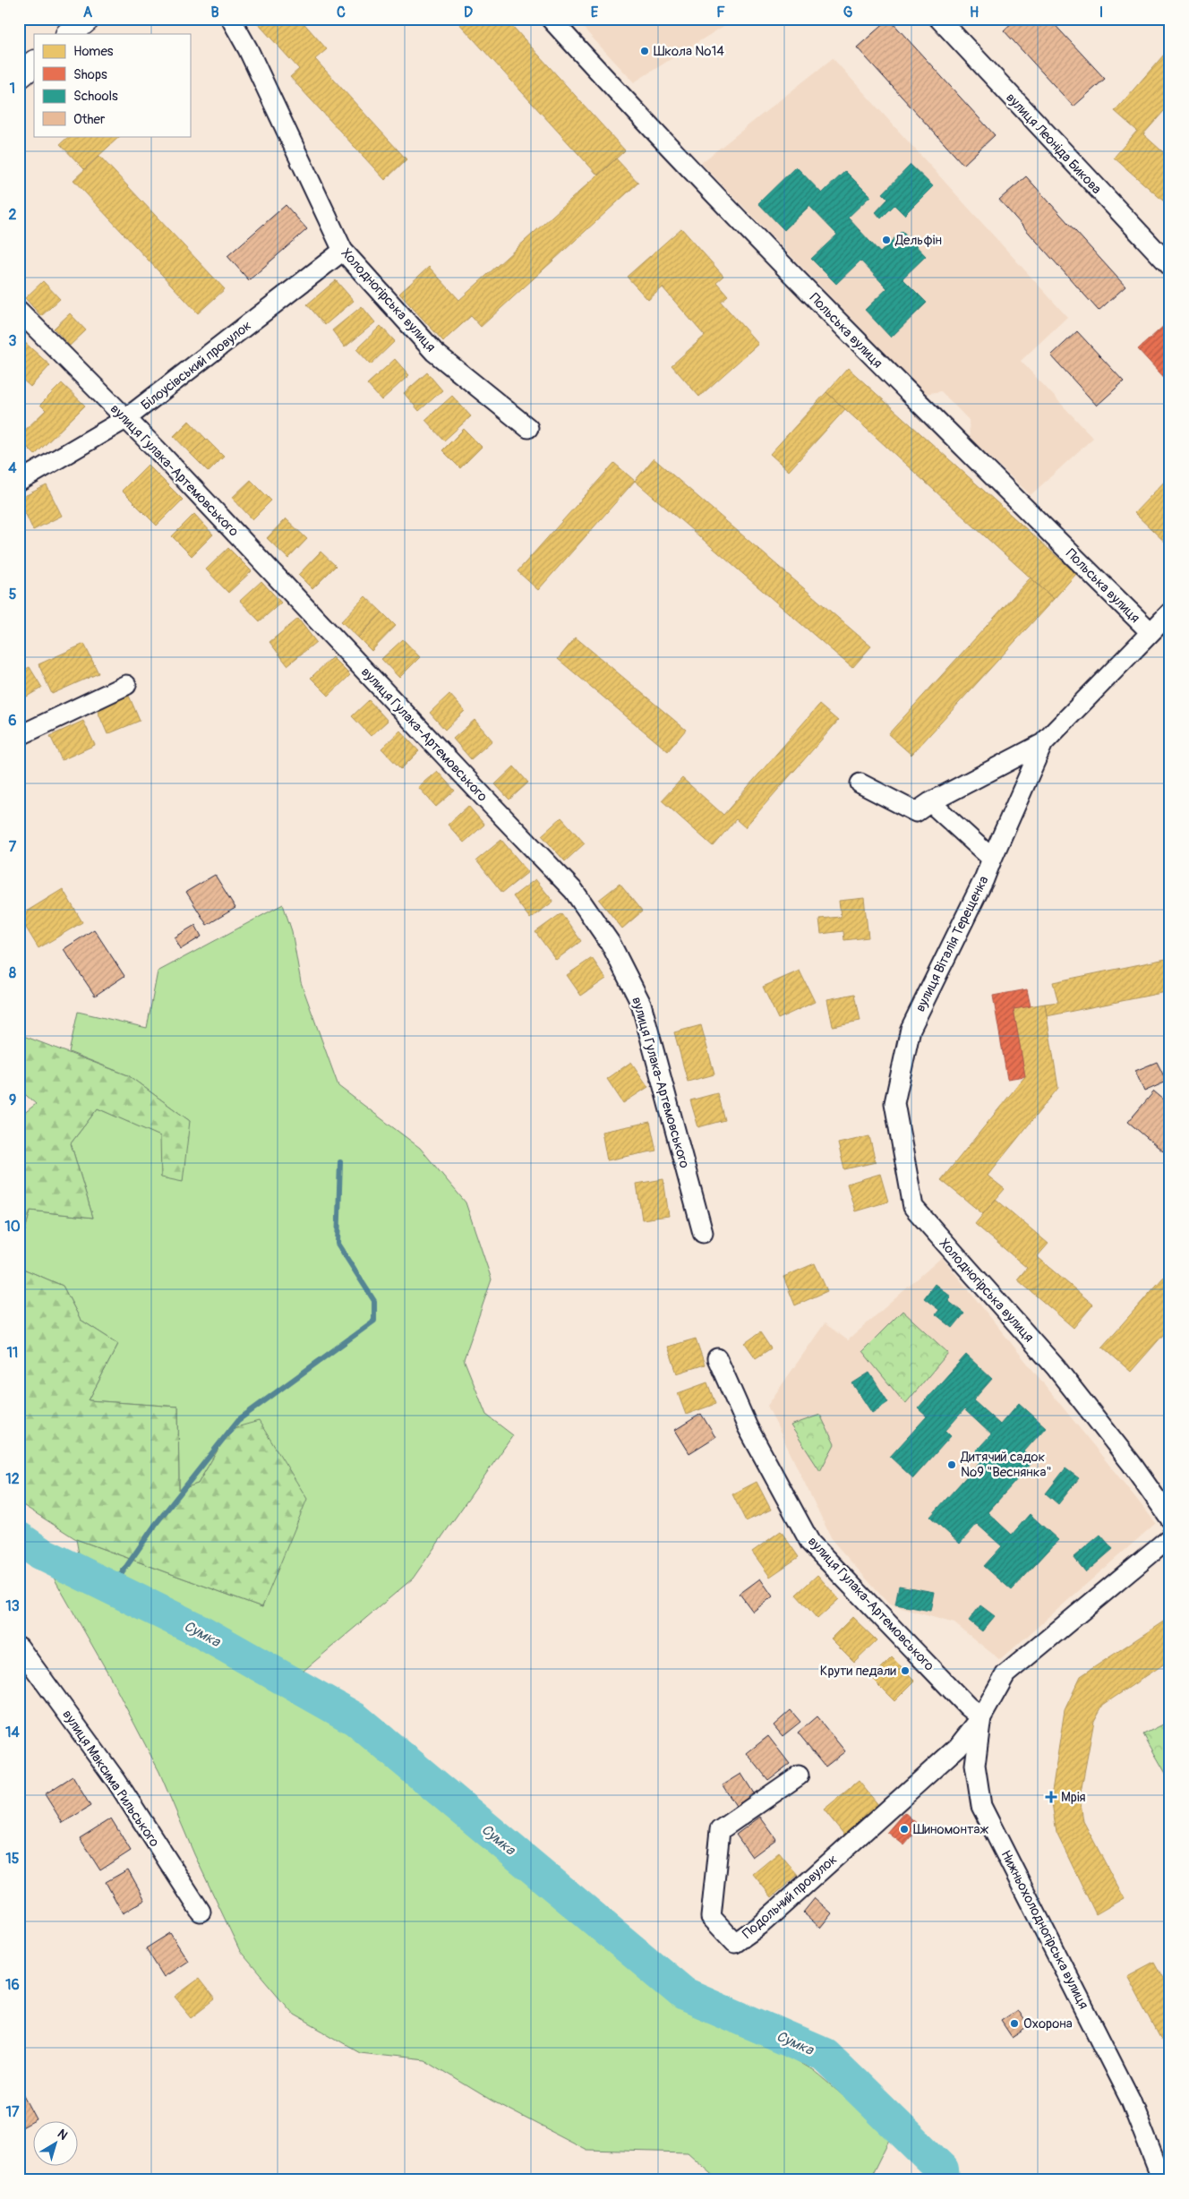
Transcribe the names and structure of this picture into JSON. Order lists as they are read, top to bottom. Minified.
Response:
{"streets":{"street":["вулиця Леоніда Бикова","Холодногірська вулиця","Польська вулиця","Білоусівський провулок","вулиця Гулака-Артемовського","вулиця Віталія Терещенка","вулиця Максима Рильського","Подольний провулок","Нижньохолодногірська вулиця"]},"crossings":[["Холодногірська вулиця","Білоусівський провулок"],["Холодногірська вулиця","вулиця Віталія Терещенка"],["Польська вулиця","вулиця Віталія Терещенка"],["Білоусівський провулок","вулиця Гулака-Артемовського"],["вулиця Гулака-Артемовського","Подольний провулок"],["вулиця Гулака-Артемовського","Нижньохолодногірська вулиця"],["Подольний провулок","Нижньохолодногірська вулиця"]],"water":["Сумка"],"places":{"other":["Школа №14","Дельфін","Дитячий садок №9 \"Веснянка\"","Крути педали","Шиномонтаж","Охорона"],"health":["Мрія"]},"legend":["Homes","Shops","Schools","Other"],"north":"top right","grid":{"columns":["A","B","C","D","E","F","G","H","I"],"rows":["1","2","3","4","5","6","7","8","9","10","11","12","13","14","15","16","17"]}}
